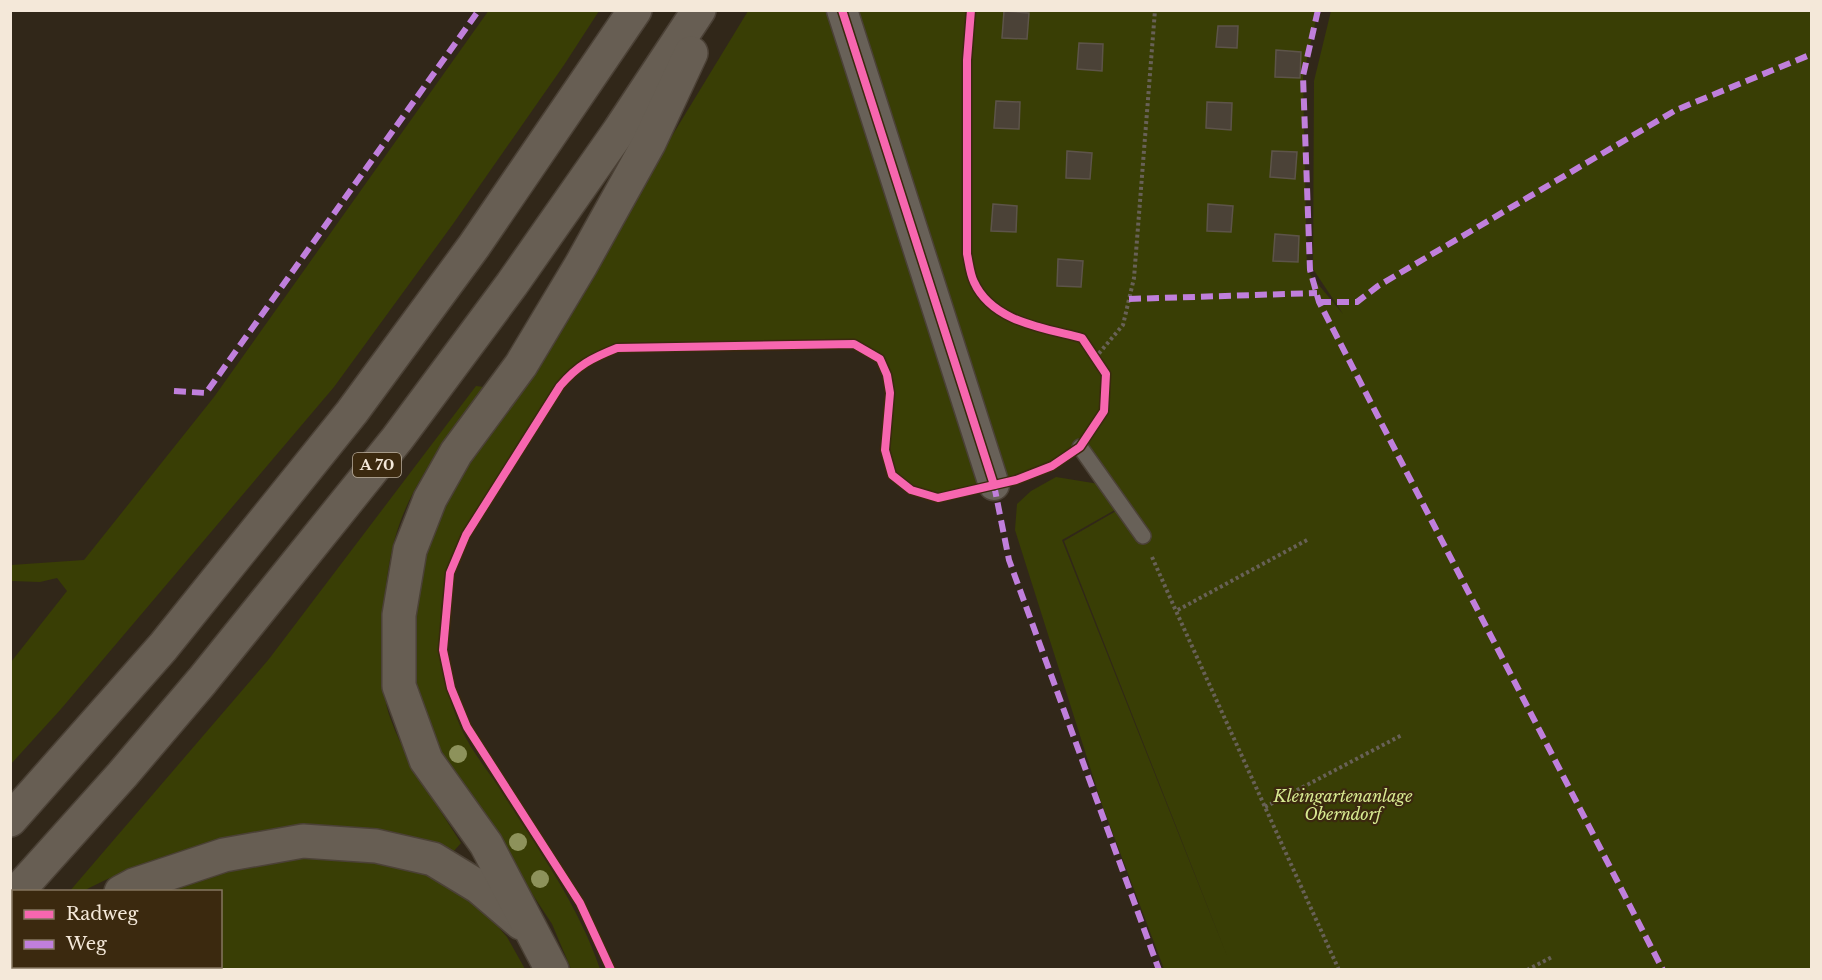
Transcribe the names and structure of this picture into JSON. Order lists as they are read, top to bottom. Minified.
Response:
{"streets":{"highway":["A 70"]},"parks":["Kleingartenanlage Oberndorf"],"legend":["Radweg","Weg"]}
